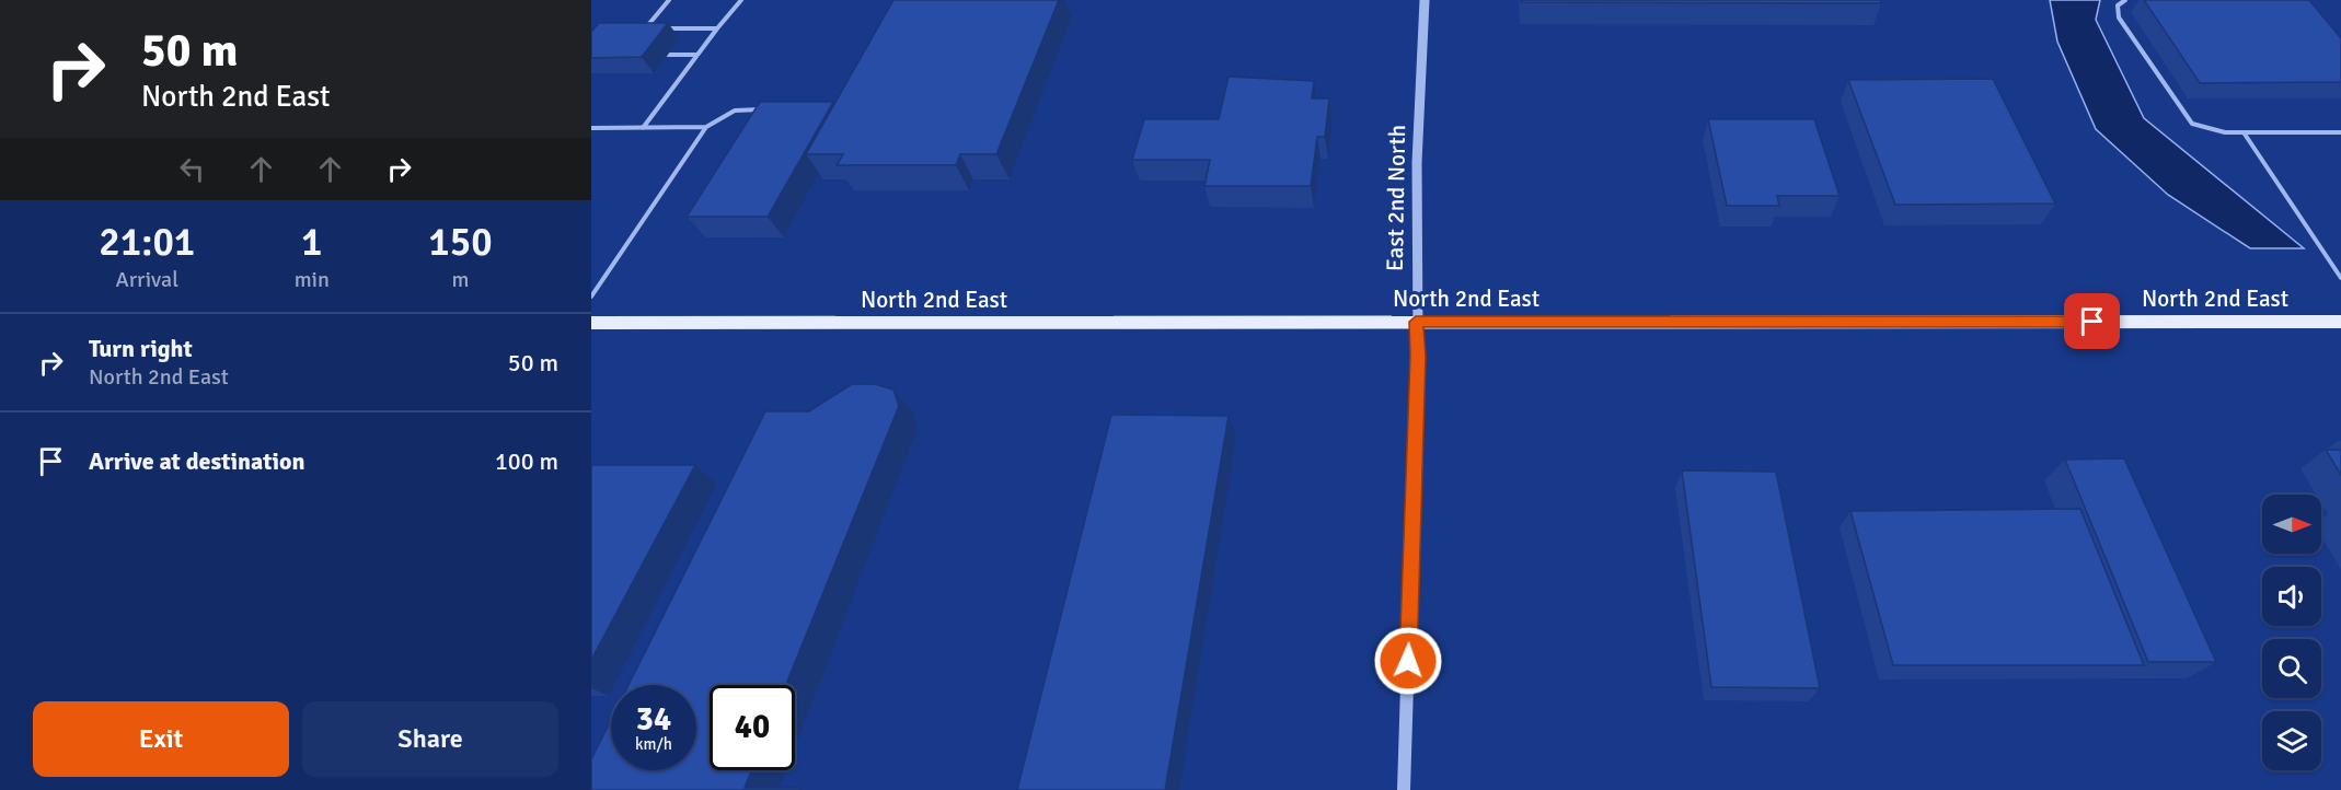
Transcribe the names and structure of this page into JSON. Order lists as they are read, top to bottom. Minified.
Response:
{"streets":{"main road":["North 2nd East"],"street":["East 2nd North"]},"crossings":[["East 2nd North","North 2nd East"]],"north":"right","page":{"turn":["50 m","North 2nd East"],"eta":["21:01","Arrival","1","min","150","m"],"list":[{"name":"Turn right","note":"North 2nd East","value":"50 m"},{"name":"Arrive at destination","value":"100 m"}],"speed":"34 km/h","limit":"40","buttons":["Exit","Share"]}}
